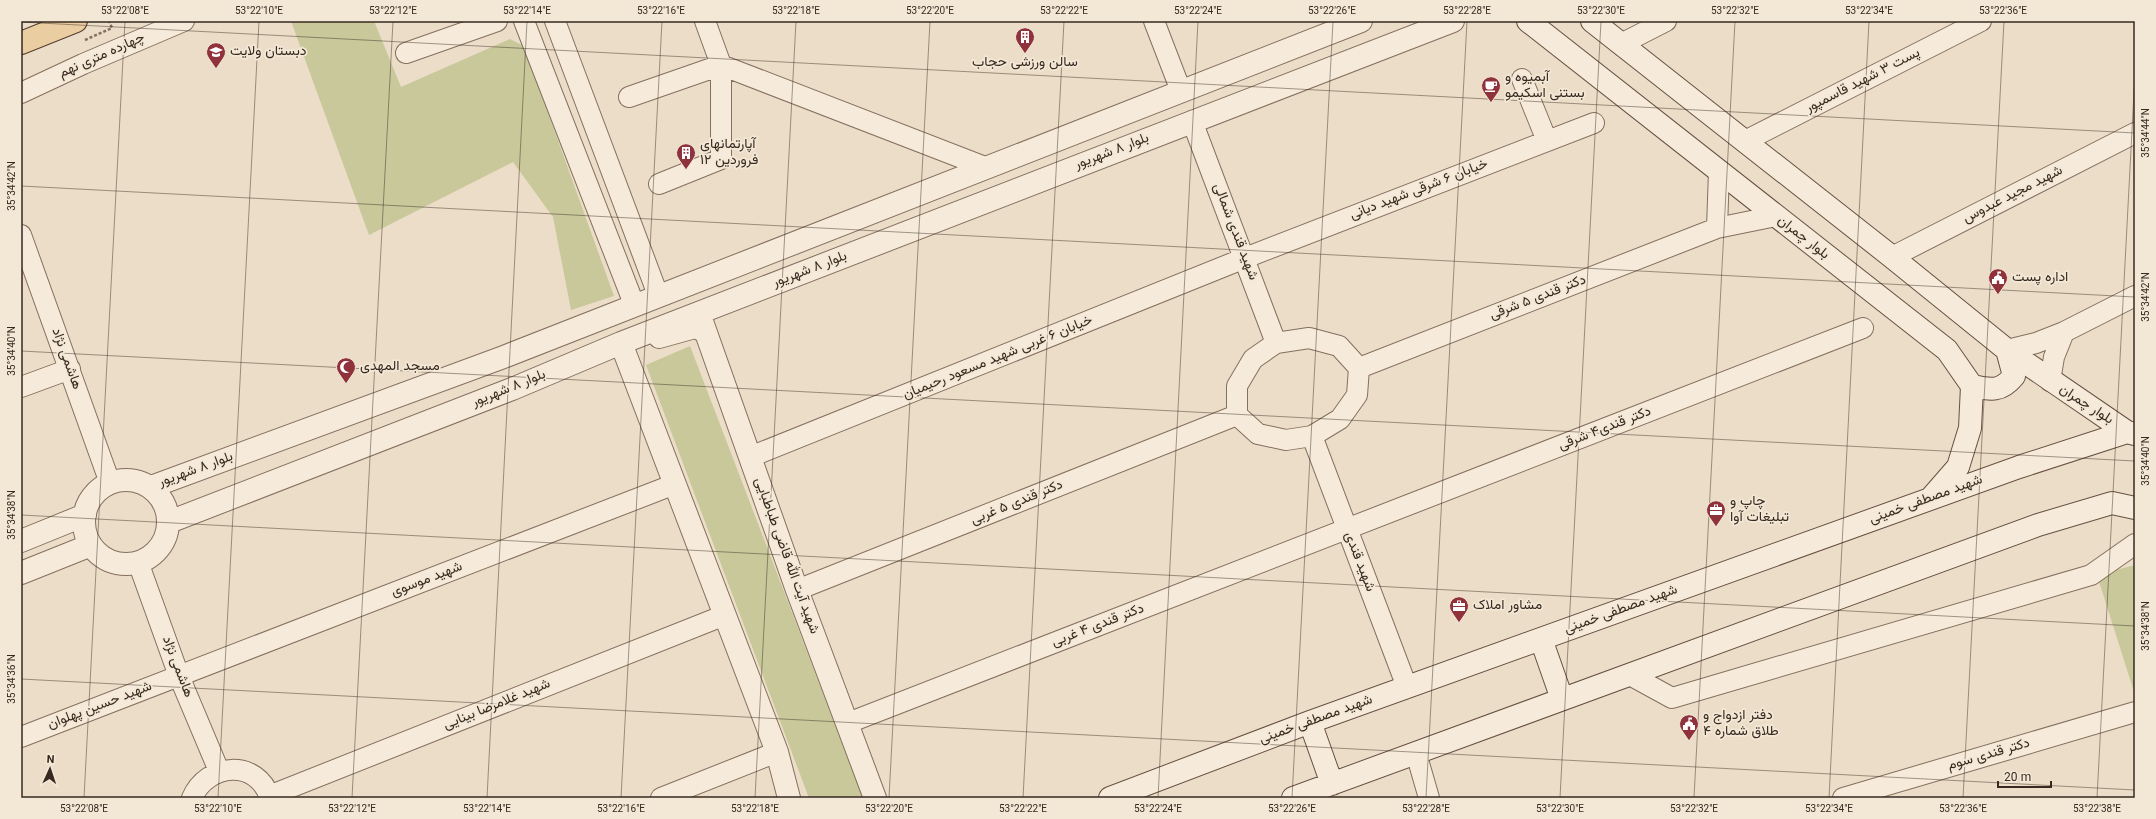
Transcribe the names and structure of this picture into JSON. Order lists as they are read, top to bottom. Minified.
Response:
{"streets":{"street":["چهارده متری نهم","پست ۳ شهید قاسمپور","بلوار ۸ شهریور","خیابان ۶ شرقی شهید دیانی","شهید مجید عبدوس","شهید قندی شمالی","بلوار چمران","دکتر قندی ۵ شرقی","خیابان ۶ غربی شهید مسعود رحیمیان","هاشمی نژاد","دکتر قندی۴ شرقی","شهید مصطفی خمینی","دکتر قندی ۵ غربی","شهید آیت الله قاضی طباطبایی","شهید قندی","شهید موسوی","دکتر قندی ۴ غربی","شهید غلامرضا بینایی","شهید حسین پهلوان","دکتر قندی سوم"]},"crossings":[["پست ۳ شهید قاسمپور","بلوار چمران"],["بلوار ۸ شهریور","شهید قندی شمالی"],["بلوار ۸ شهریور","هاشمی نژاد"],["بلوار ۸ شهریور","شهید آیت الله قاضی طباطبایی"],["خیابان ۶ شرقی شهید دیانی","شهید قندی شمالی"],["خیابان ۶ شرقی شهید دیانی","خیابان ۶ غربی شهید مسعود رحیمیان"],["شهید مجید عبدوس","بلوار چمران"],["شهید قندی شمالی","دکتر قندی ۵ شرقی"],["شهید قندی شمالی","خیابان ۶ غربی شهید مسعود رحیمیان"],["شهید قندی شمالی","دکتر قندی ۵ غربی"],["شهید قندی شمالی","شهید قندی"],["بلوار چمران","دکتر قندی ۵ شرقی"],["بلوار چمران","شهید مصطفی خمینی"],["دکتر قندی ۵ شرقی","دکتر قندی ۵ غربی"],["دکتر قندی ۵ شرقی","شهید قندی"],["خیابان ۶ غربی شهید مسعود رحیمیان","شهید آیت الله قاضی طباطبایی"],["هاشمی نژاد","شهید موسوی"],["هاشمی نژاد","شهید حسین پهلوان"],["دکتر قندی۴ شرقی","شهید قندی"],["دکتر قندی۴ شرقی","دکتر قندی ۴ غربی"],["شهید مصطفی خمینی","شهید قندی"],["دکتر قندی ۵ غربی","شهید آیت الله قاضی طباطبایی"],["دکتر قندی ۵ غربی","شهید قندی"],["شهید آیت الله قاضی طباطبایی","دکتر قندی ۴ غربی"],["شهید قندی","دکتر قندی ۴ غربی"],["شهید موسوی","شهید حسین پهلوان"]],"places":{"building":["سالن ورزشی حجاب","آپارتمانهای ۱۲ فروردین"],"school or university":["دبستان ولایت"],"cafe":["آبمیوه و بستنی اسکیمو"],"public building":["اداره پست","دفتر ازدواج و طلاق شماره ۴"],"mosque":["مسجد المهدی"],"office":["چاپ و تبلیغات آوا","مشاور املاک"]},"scale_bar":"20 m","north":"top","coordinates":["53°22'08\"E","53°22'10\"E","53°22'12\"E","53°22'14\"E","53°22'16\"E","53°22'18\"E","53°22'20\"E","53°22'22\"E","53°22'24\"E","53°22'26\"E","53°22'28\"E","53°22'30\"E","53°22'32\"E","53°22'34\"E","53°22'36\"E","35°34'44\"N","35°34'42\"N","35°34'40\"N","35°34'38\"N","35°34'36\"N","53°22'38\"E"]}
